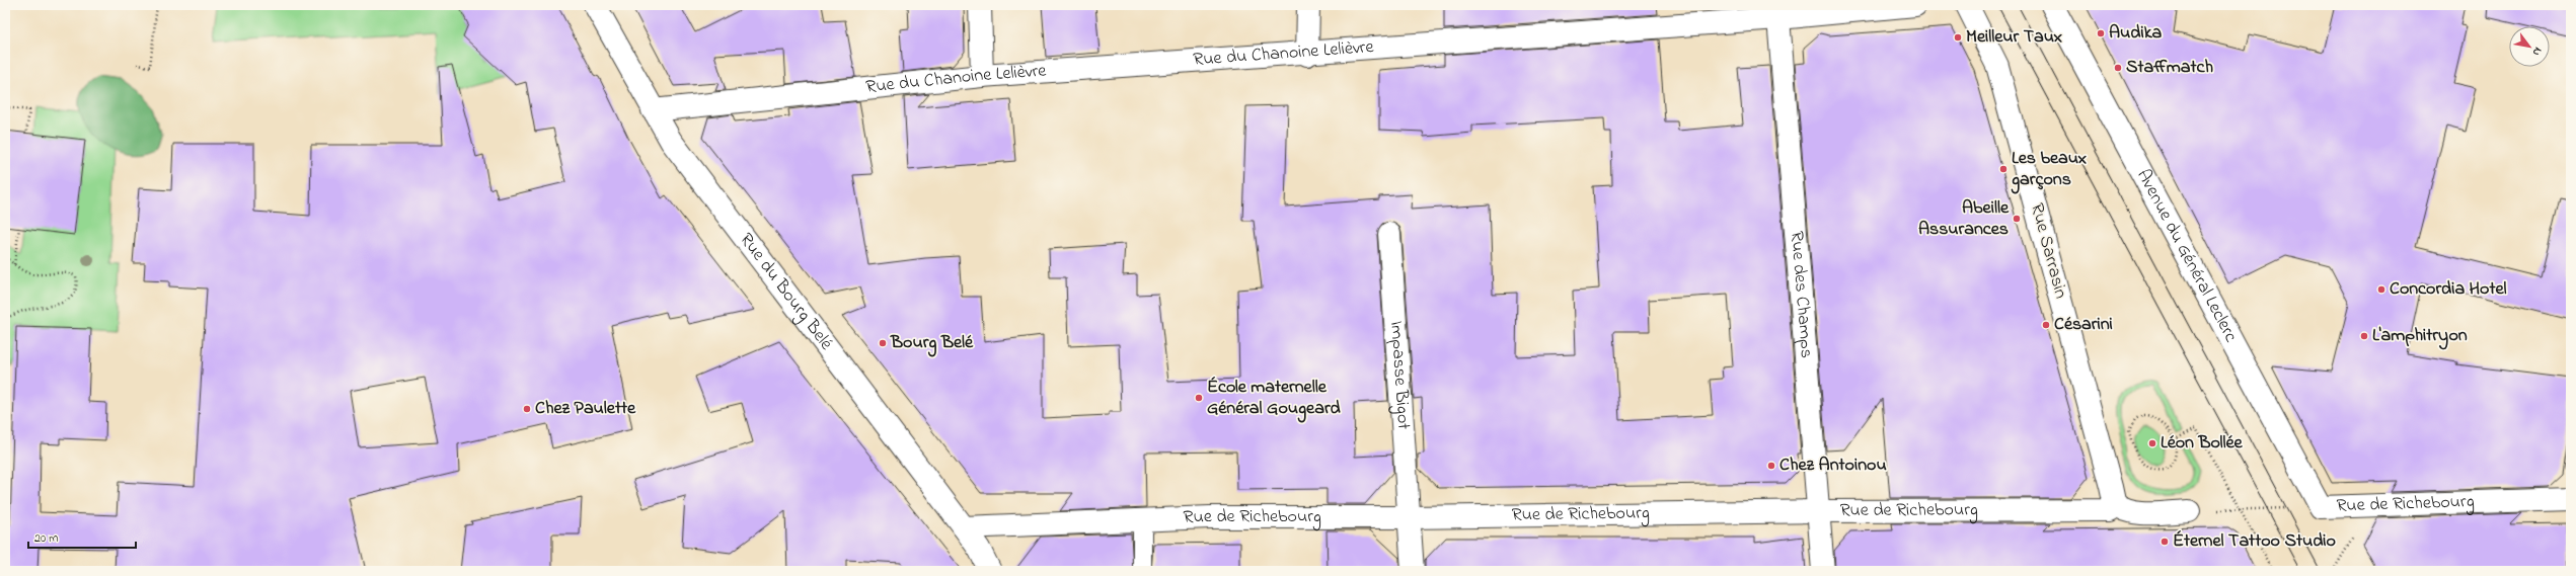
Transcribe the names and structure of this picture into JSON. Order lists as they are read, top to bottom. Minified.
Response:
{"streets":{"street":["Rue du Chanoine Lelièvre","Rue Sarrasin","Avenue du Général Leclerc","Rue du Bourg Belé","Rue des Champs","Impasse Bigot","Rue de Richebourg"]},"crossings":[["Rue du Chanoine Lelièvre","Rue du Bourg Belé"],["Rue du Chanoine Lelièvre","Rue des Champs"],["Rue Sarrasin","Rue de Richebourg"],["Avenue du Général Leclerc","Rue de Richebourg"],["Rue du Bourg Belé","Rue de Richebourg"],["Rue des Champs","Rue de Richebourg"],["Impasse Bigot","Rue de Richebourg"]],"places":["Audika","Meilleur Taux","Staffmatch","Les beaux garçons","Abeille Assurances","Concordia Hotel","Césarini","L'amphitryon","Bourg Belé","École maternelle Général Gougeard","Chez Paulette","Léon Bollée","Chez Antoinou","Éternel Tattoo Studio"],"scale_bar":"20 m","north":"bottom right"}
